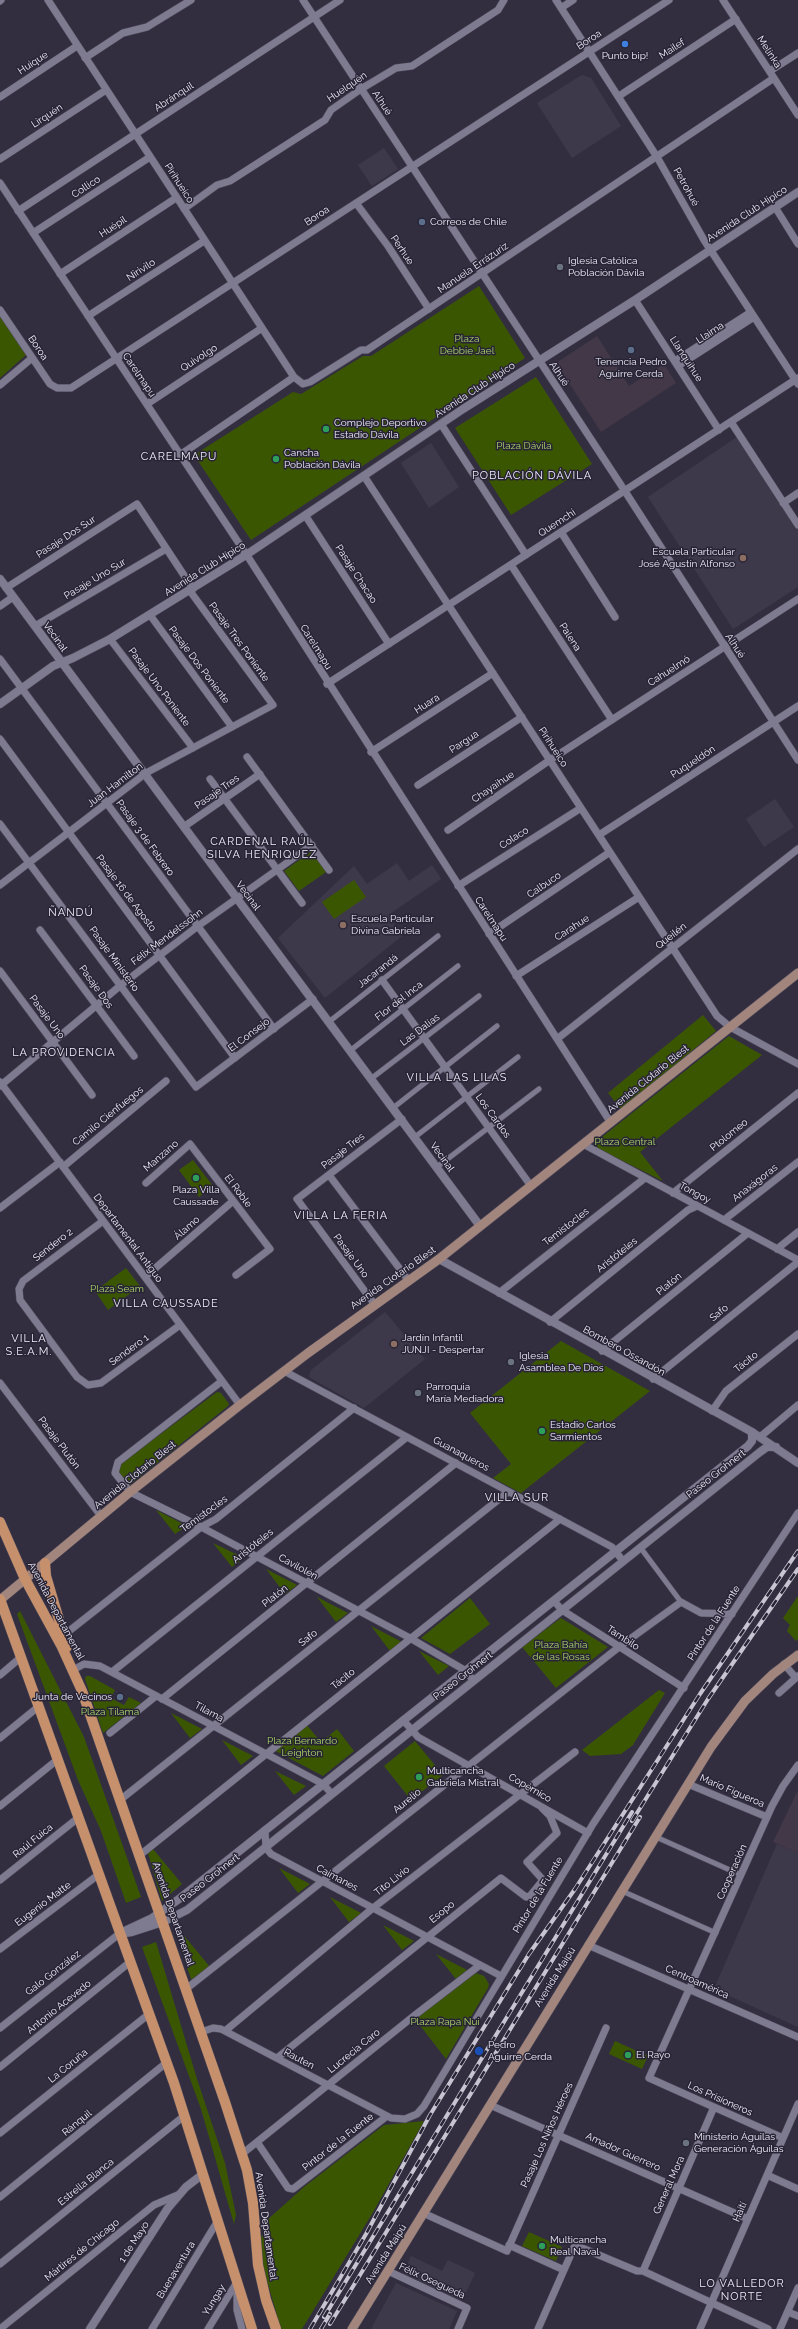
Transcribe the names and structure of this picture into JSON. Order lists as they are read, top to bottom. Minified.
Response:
{"streets":{"main road":["Avenida Clotario Blest","Avenida Departamental","Avenida Maipú"],"street":["Boroa","Mailef","Melinka","Huique","Huelquén","Abránquil","Alhué","Lirquén","Pirihueico","Collico","Petrohué","Avenida Club Hípico","Huépil","Perhue","Manuela Errázuriz","Nirivilo","Llaima","Quivolgo","Llanquihue","Carelmapu","Quemchi","Pasaje Dos Sur","Pasaje Chacao","Pasaje Uno Sur","Vecinal","Palena","Pasaje Tres Poniente","Pasaje Dos Poniente","Cahuelmó","Pasaje Uno Poniente","Huara","Pargua","Puqueldón","Juan Hamilton","Chayaihue","Pasaje Tres","Pasaje 3 de Febrero","Colaco","Calbuco","Pasaje 16 de Agosto","Carahue","Queilén","Félix Mendelssohn","Pasaje Ministerio","Jacarandá","Pasaje Dos","Flor del Inca","Pasaje Uno","Las Dalias","El Consejo","Camilo Cienfuegos","Los Cardos","Ptolomeo","Manzano","Anaxágoras","El Roble","Tongoy","Temístocles","Álamo","Departamental Antiguo","Sendero 2","Aristóteles","Platón","Safo","Sendero 1","Bombero Ossandón","Tácito","Pasaje Plutón","Guanaqueros","Paseo Grohnert","Cavilolén","Pintor de la Fuente","Tambilo","Tilama","Copérnico","Mario Figueroa","Aurelio","Raúl Fuica","Cooperación","Caimanes","Tito Livio","Eugenio Matte","Esopo","Galo González","Centroamérica","Antonio Acevedo","Lucrecia Caro","Rauten","La Coruña","Los Prisioneros","Ránquil","Pasaje Los Niños Héroes","Amador Guerrero","Estrella Blanca","General Mora","Haití","1 de Mayo","Mártires de Chicago","Buenaventura","Félix Osegueda","Yungay"]},"crossings":[["Boroa","Alhué"],["Boroa","Pirihueico"],["Boroa","Petrohué"],["Boroa","Perhue"],["Boroa","Carelmapu"],["Mailef","Melinka"],["Mailef","Petrohué"],["Melinka","Manuela Errázuriz"],["Huique","Pirihueico"],["Huelquén","Alhué"],["Huelquén","Pirihueico"],["Abránquil","Alhué"],["Abránquil","Pirihueico"],["Abránquil","Carelmapu"],["Alhué","Avenida Club Hípico"],["Alhué","Manuela Errázuriz"],["Alhué","Quemchi"],["Alhué","Cahuelmó"],["Alhué","Puqueldón"],["Lirquén","Pirihueico"],["Pirihueico","Collico"],["Pirihueico","Avenida Club Hípico"],["Pirihueico","Huépil"],["Pirihueico","Manuela Errázuriz"],["Pirihueico","Nirivilo"],["Pirihueico","Quivolgo"],["Pirihueico","Quemchi"],["Pirihueico","Cahuelmó"],["Pirihueico","Huara"],["Pirihueico","Pargua"],["Pirihueico","Puqueldón"],["Pirihueico","Chayaihue"],["Pirihueico","Colaco"],["Pirihueico","Calbuco"],["Pirihueico","Carahue"],["Pirihueico","Queilén"],["Pirihueico","Avenida Clotario Blest"],["Collico","Carelmapu"],["Petrohué","Avenida Club Hípico"],["Petrohué","Manuela Errázuriz"],["Petrohué","Llaima"],["Petrohué","Quemchi"],["Avenida Club Hípico","Llanquihue"],["Avenida Club Hípico","Carelmapu"],["Avenida Club Hípico","Pasaje Chacao"],["Avenida Club Hípico","Vecinal"],["Avenida Club Hípico","Pasaje Tres Poniente"],["Avenida Club Hípico","Pasaje Dos Poniente"],["Avenida Club Hípico","Pasaje Uno Poniente"],["Avenida Club Hípico","Pasaje 3 de Febrero"],["Huépil","Carelmapu"],["Perhue","Manuela Errázuriz"],["Nirivilo","Carelmapu"],["Llaima","Llanquihue"],["Quivolgo","Carelmapu"],["Llanquihue","Quemchi"],["Carelmapu","Quemchi"],["Carelmapu","Huara"],["Carelmapu","Colaco"],["Carelmapu","Calbuco"],["Carelmapu","Carahue"],["Carelmapu","Queilén"],["Carelmapu","Avenida Clotario Blest"],["Quemchi","Pasaje Chacao"],["Quemchi","Palena"],["Pasaje Dos Sur","Vecinal"],["Pasaje Dos Sur","Pasaje Tres Poniente"],["Pasaje Uno Sur","Vecinal"],["Pasaje Uno Sur","Pasaje Tres Poniente"],["Vecinal","Juan Hamilton"],["Vecinal","Pasaje Tres"],["Vecinal","Félix Mendelssohn"],["Vecinal","Jacarandá"],["Vecinal","Flor del Inca"],["Vecinal","Las Dalias"],["Vecinal","El Consejo"],["Vecinal","Avenida Clotario Blest"],["Palena","Cahuelmó"],["Pasaje Tres Poniente","Juan Hamilton"],["Pasaje Dos Poniente","Juan Hamilton"],["Cahuelmó","Chayaihue"],["Pasaje Uno Poniente","Juan Hamilton"],["Juan Hamilton","Pasaje 3 de Febrero"],["Juan Hamilton","Pasaje 16 de Agosto"],["Juan Hamilton","Pasaje Ministerio"],["Pasaje Tres","Pasaje Uno"],["Pasaje 3 de Febrero","Félix Mendelssohn"],["Pasaje 3 de Febrero","El Consejo"],["Pasaje 16 de Agosto","Félix Mendelssohn"],["Pasaje 16 de Agosto","El Consejo"],["Félix Mendelssohn","Pasaje Ministerio"],["Félix Mendelssohn","Pasaje Dos"],["Félix Mendelssohn","Pasaje Uno"],["Félix Mendelssohn","Departamental Antiguo"],["Pasaje Ministerio","El Consejo"],["Jacarandá","Los Cardos"],["Flor del Inca","Los Cardos"],["Pasaje Uno","Avenida Clotario Blest"],["Las Dalias","Los Cardos"],["Avenida Clotario Blest","Los Cardos"],["Avenida Clotario Blest","Tongoy"],["Avenida Clotario Blest","Departamental Antiguo"],["Avenida Clotario Blest","Bombero Ossandón"],["Avenida Clotario Blest","Pasaje Plutón"],["Avenida Clotario Blest","Guanaqueros"],["Avenida Clotario Blest","Cavilolén"],["Avenida Clotario Blest","Avenida Departamental"],["Camilo Cienfuegos","Departamental Antiguo"],["Ptolomeo","Tongoy"],["Manzano","El Roble"],["Anaxágoras","Tongoy"],["El Roble","Álamo"],["Tongoy","Temístocles"],["Tongoy","Aristóteles"],["Tongoy","Platón"],["Tongoy","Safo"],["Temístocles","Bombero Ossandón"],["Temístocles","Guanaqueros"],["Temístocles","Cavilolén"],["Álamo","Departamental Antiguo"],["Departamental Antiguo","Sendero 2"],["Departamental Antiguo","Sendero 1"],["Sendero 2","Sendero 1"],["Aristóteles","Bombero Ossandón"],["Aristóteles","Guanaqueros"],["Aristóteles","Cavilolén"],["Aristóteles","Tilama"],["Platón","Bombero Ossandón"],["Platón","Guanaqueros"],["Platón","Cavilolén"],["Platón","Tilama"],["Safo","Bombero Ossandón"],["Safo","Guanaqueros"],["Safo","Cavilolén"],["Safo","Avenida Departamental"],["Safo","Tilama"],["Bombero Ossandón","Tácito"],["Bombero Ossandón","Paseo Grohnert"],["Tácito","Guanaqueros"],["Tácito","Cavilolén"],["Tácito","Avenida Departamental"],["Tácito","Tilama"],["Guanaqueros","Paseo Grohnert"],["Paseo Grohnert","Cavilolén"],["Paseo Grohnert","Avenida Departamental"],["Paseo Grohnert","Tambilo"],["Paseo Grohnert","Tilama"],["Paseo Grohnert","Copérnico"],["Paseo Grohnert","Caimanes"],["Paseo Grohnert","Galo González"],["Avenida Departamental","Tilama"],["Avenida Departamental","Aurelio"],["Avenida Departamental","Galo González"],["Avenida Departamental","Lucrecia Caro"],["Avenida Departamental","Rauten"],["Pintor de la Fuente","Tambilo"],["Pintor de la Fuente","Copérnico"],["Pintor de la Fuente","Caimanes"],["Pintor de la Fuente","Lucrecia Caro"],["Pintor de la Fuente","Rauten"],["Tambilo","Aurelio"],["Copérnico","Aurelio"],["Copérnico","Tito Livio"],["Copérnico","Esopo"],["Mario Figueroa","Cooperación"],["Mario Figueroa","Avenida Maipú"],["Aurelio","Caimanes"],["Cooperación","Centroamérica"],["Cooperación","Los Prisioneros"],["Caimanes","Tito Livio"],["Caimanes","Esopo"],["Caimanes","Lucrecia Caro"],["Tito Livio","Rauten"],["Esopo","Rauten"],["Avenida Maipú","Centroamérica"],["Avenida Maipú","Amador Guerrero"],["Avenida Maipú","Félix Osegueda"],["Lucrecia Caro","Rauten"],["Los Prisioneros","General Mora"],["Los Prisioneros","Haití"],["Pasaje Los Niños Héroes","Amador Guerrero"],["Amador Guerrero","General Mora"],["Amador Guerrero","Haití"],["1 de Mayo","Mártires de Chicago"]],"districts":["CARELMAPU","POBLACIÓN DÁVILA","CARDENAL RAÚL SILVA HENRIQUEZ","ÑANDÚ","LA PROVIDENCIA","VILLA LAS LILAS","VILLA LA FERIA","VILLA CAUSSADE","VILLA S.E.A.M.","VILLA SUR","LO VALLEDOR NORTE"],"parks":["Plaza Debbie Jael","Plaza Dávila","Plaza Central","Plaza Seam","Plaza Bahía de las Rosas","Plaza Tilama","Plaza Bernardo Leighton","Plaza Rapa Nui"],"places":["Punto bip!","Correos de Chile","Iglesia Católica Población Dávila","Tenencia Pedro Aguirre Cerda","Complejo Deportivo Estadio Dávila","Cancha Población Dávila","Escuela Particular José Agustín Alfonso","Escuela Particular Divina Gabriela","Plaza Villa Caussade","Jardín Infantil JUNJI - Despertar","Iglesia Asamblea De Dios","Parroquia María Mediadora","Estadio Carlos Sarmientos","Junta de Vecinos","Multicancha Gabriela Mistral","Pedro Aguirre Cerda","El Rayo","Ministerio Águilas Generación Águilas","Multicancha Real Naval"]}
